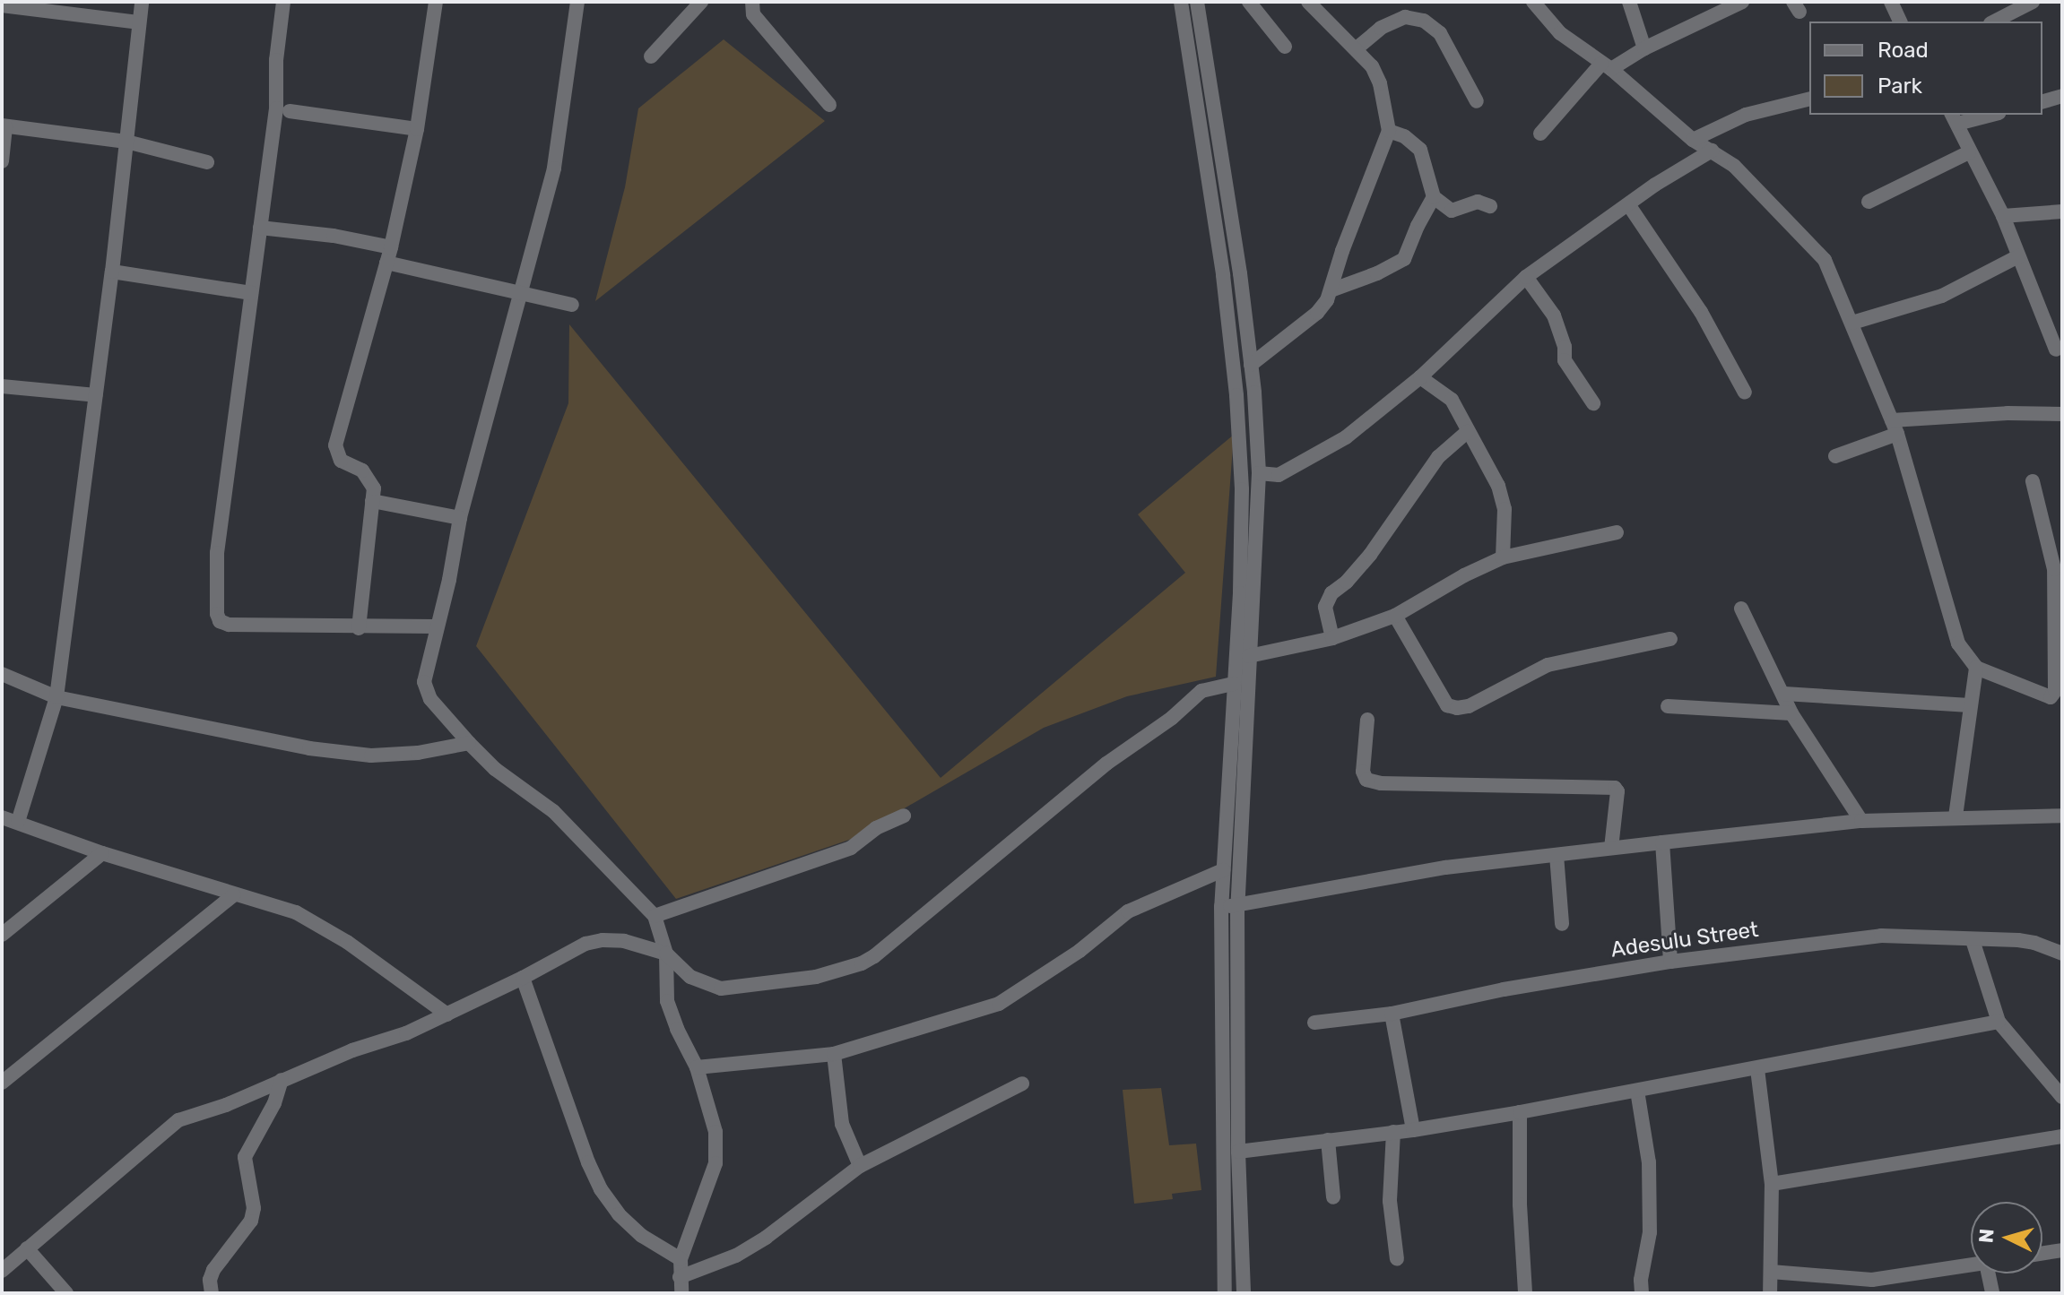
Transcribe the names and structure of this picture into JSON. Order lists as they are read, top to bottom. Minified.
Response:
{"streets":{"street":["Adesulu Street"]},"legend":["Road","Park"],"north":"left"}
